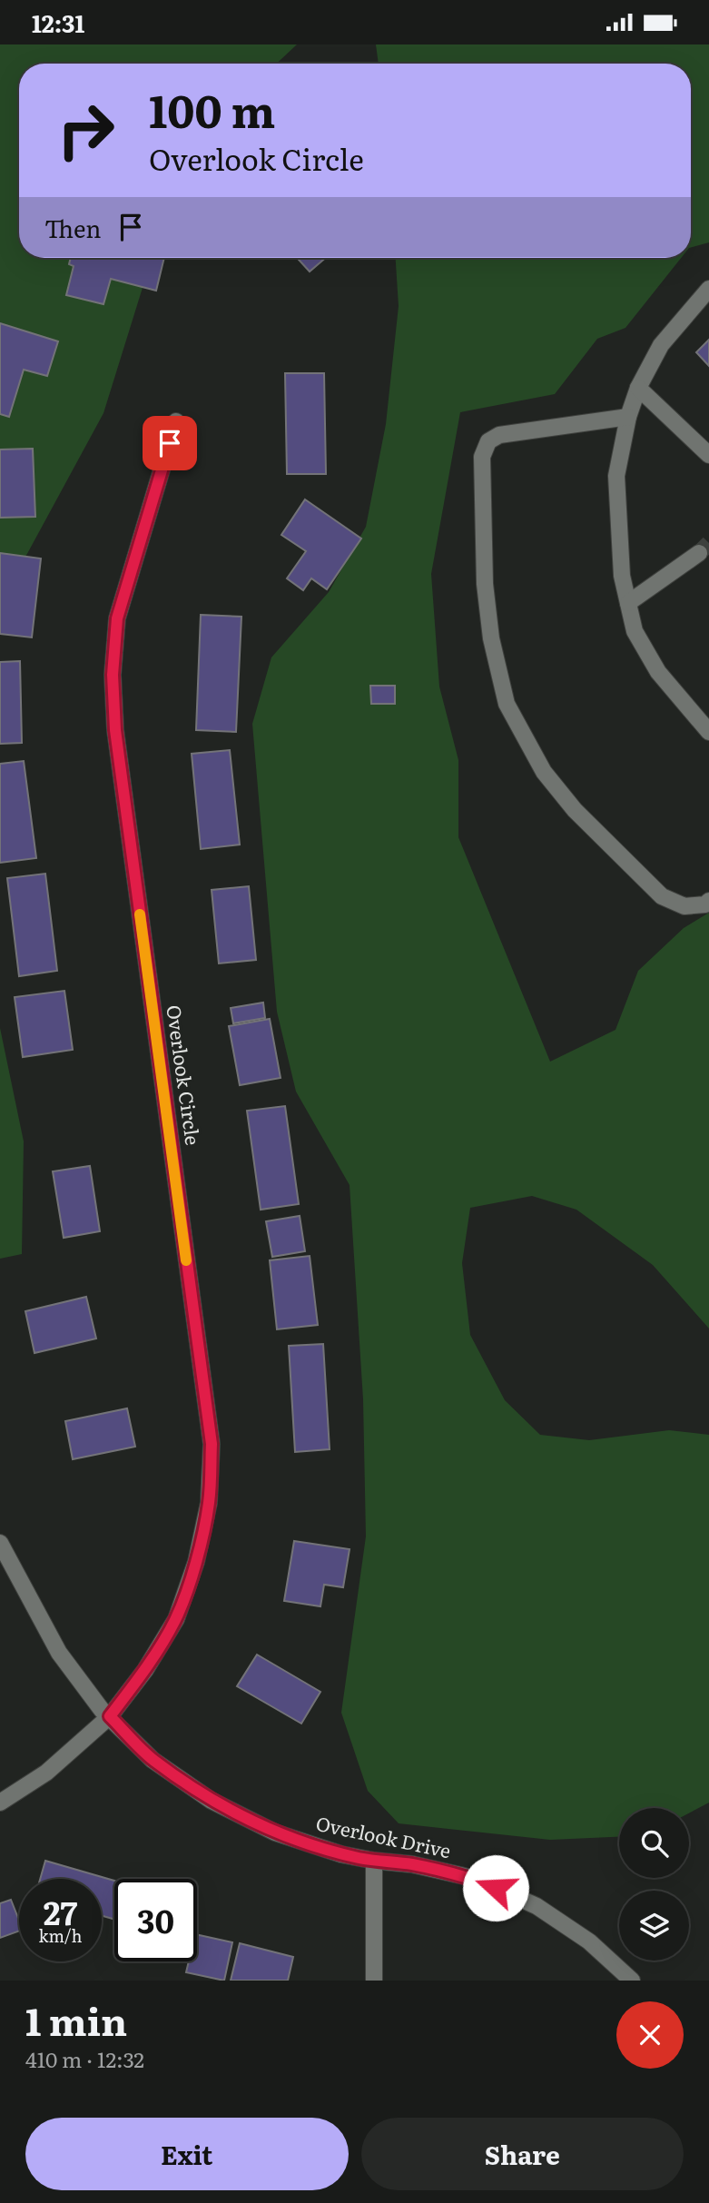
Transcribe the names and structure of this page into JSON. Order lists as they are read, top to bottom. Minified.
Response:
{"streets":{"street":["Overlook Circle","Overlook Drive"]},"crossings":[["Overlook Circle","Overlook Drive"]],"page":{"status":"12:31","turn":["100 m","Overlook Circle"],"then":"Then","speed":"27 km/h","limit":"30","heading":["1 min","410 m · 12:32"],"buttons":["Exit","Share"]}}
